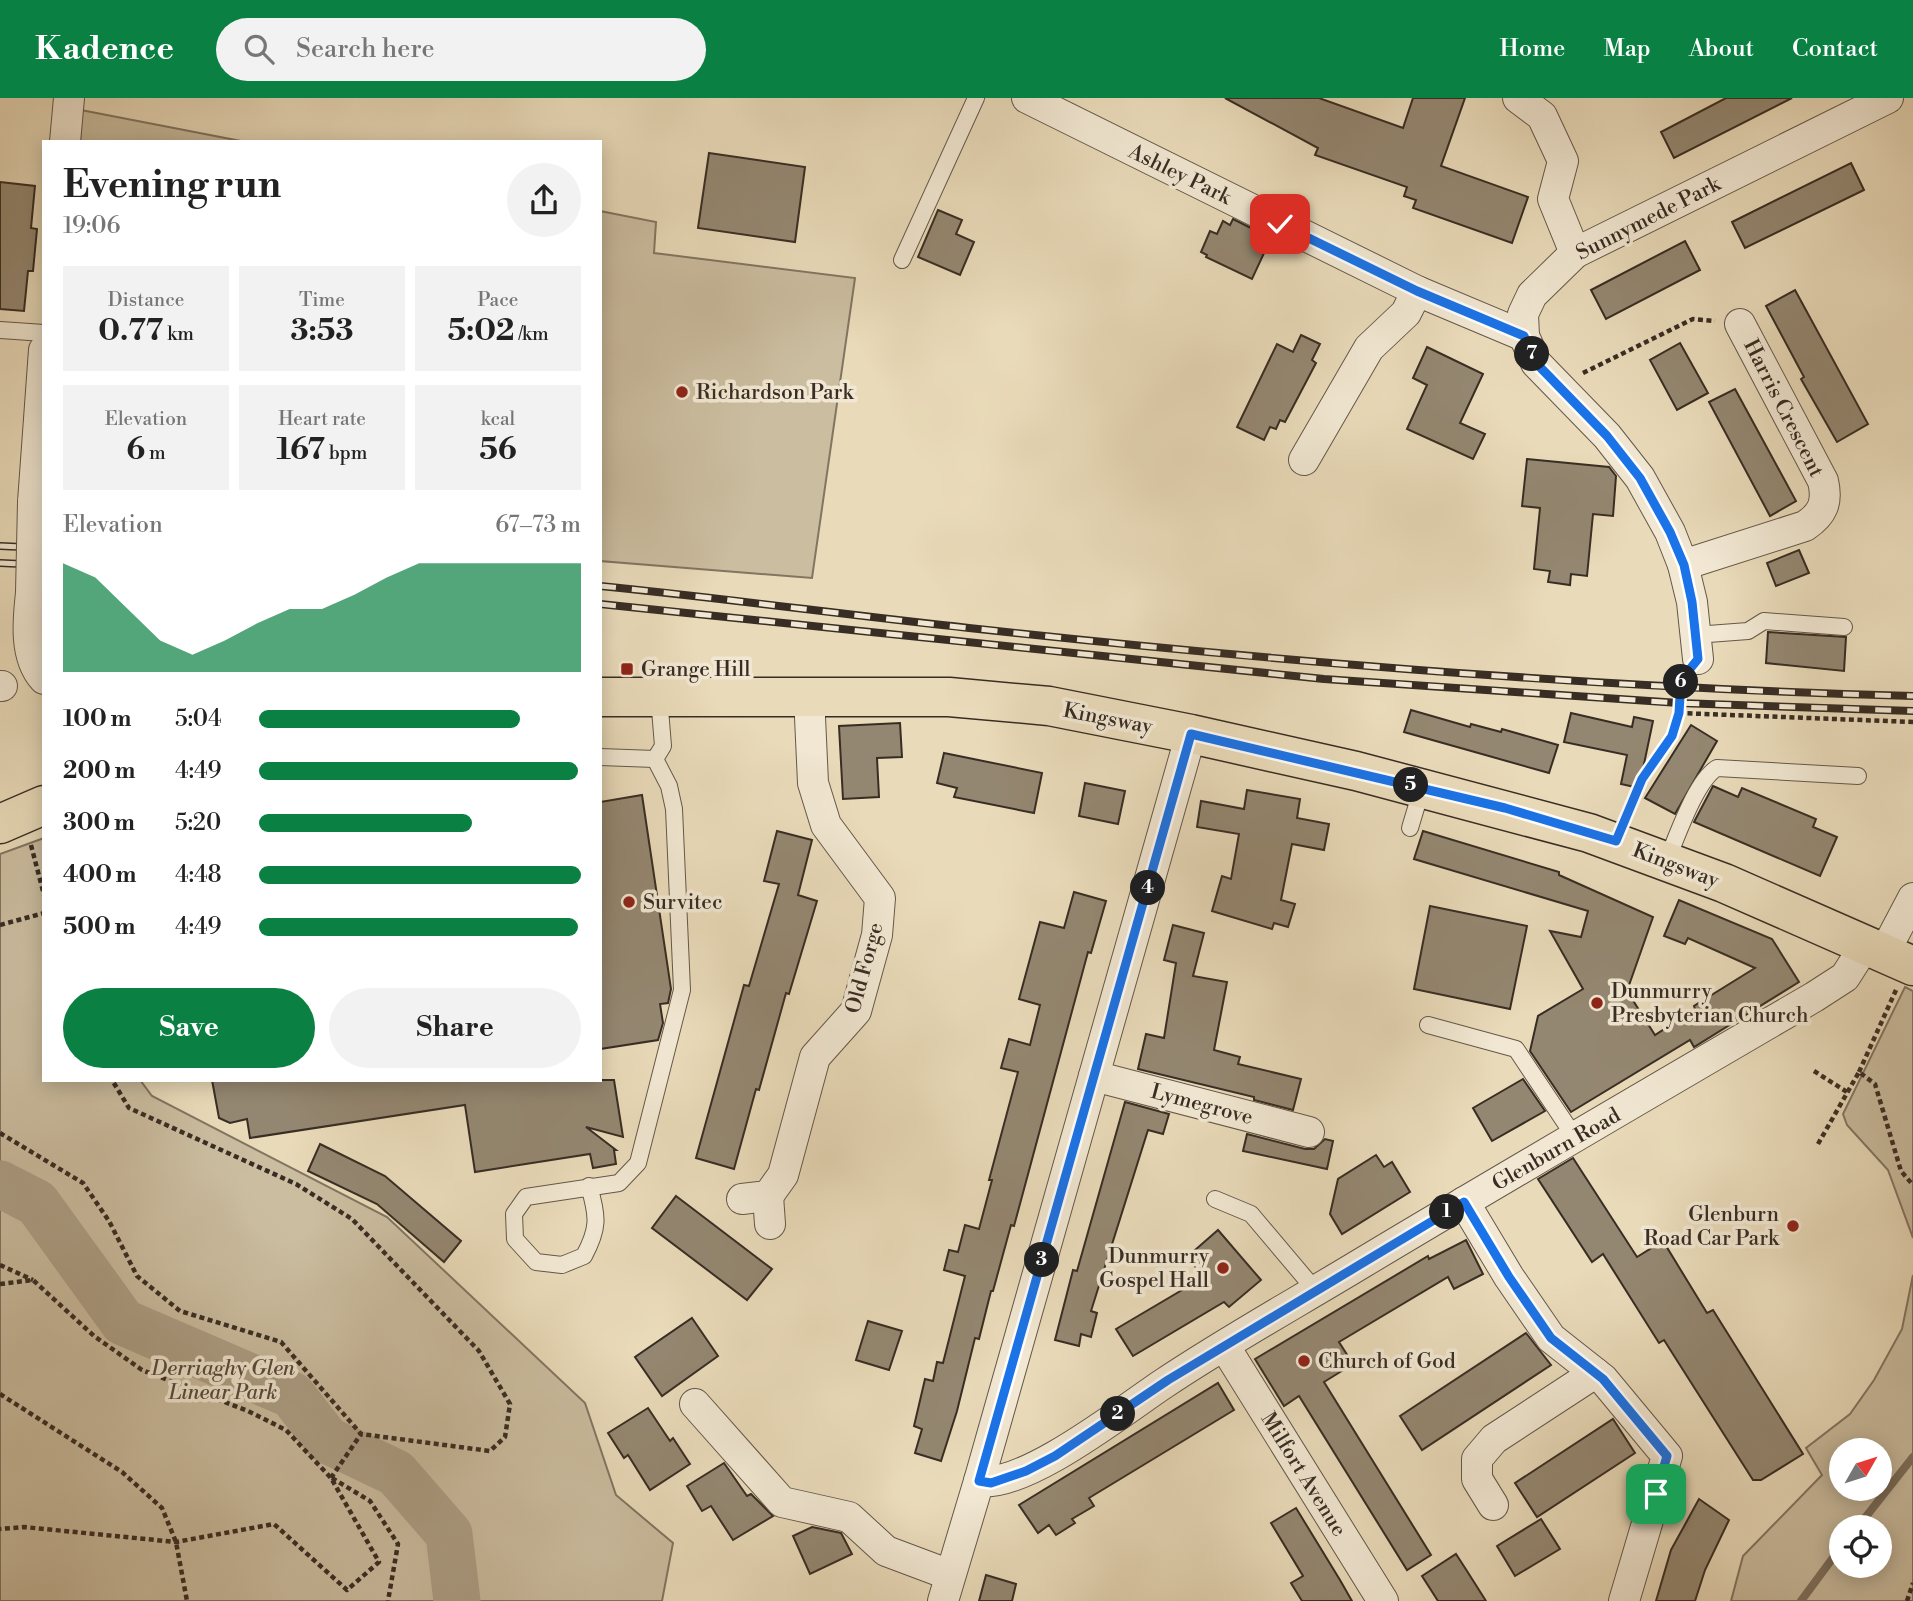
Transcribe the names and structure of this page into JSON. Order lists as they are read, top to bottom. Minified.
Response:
{"streets":{"main road":["Kingsway"],"street":["Ashley Park","Sunnymede Park","Harris Crescent","Old Forge","Lymegrove","Glenburn Road","Milfort Avenue"]},"crossings":[["Ashley Park","Sunnymede Park"],["Kingsway","Old Forge"],["Kingsway","Glenburn Road"],["Glenburn Road","Milfort Avenue"]],"parks":["Derriaghy Glen Linear Park"],"places":{"other":["Richardson Park","Survitec","Dunmurry Presbyterian Church","Glenburn Road Car Park","Dunmurry Gospel Hall","Church of God"],"transit":["Grange Hill"]},"north":"top right","page":{"header":"Kadence","search":"Search here","nav":["Home","Map","About","Contact"],"heading":["Evening run","19:06"],"stats":[["Distance","0.77 km"],["Time","3:53"],["Pace","5:02 /km"],["Elevation","6 m"],["Heart rate","167 bpm"],["kcal","56"]],"pins":["7","6","5","4","1","3","2"],"chart":["Elevation","67–73 m"],"list":[{"name":"100 m","note":"5:04"},{"name":"200 m","note":"4:49"},{"name":"300 m","note":"5:20"},{"name":"400 m","note":"4:48"},{"name":"500 m","note":"4:49"}],"buttons":["Save","Share"]}}
